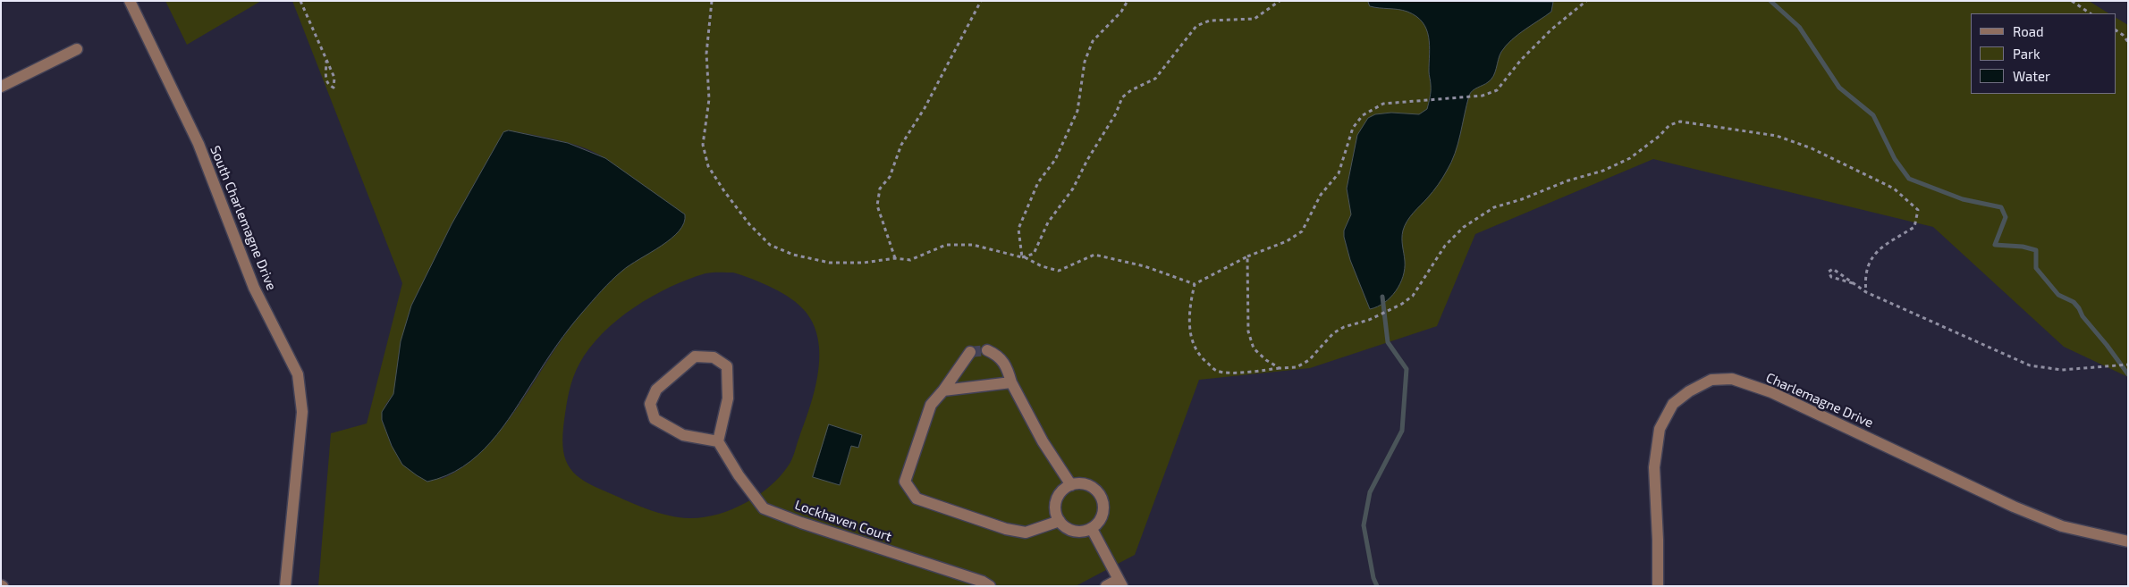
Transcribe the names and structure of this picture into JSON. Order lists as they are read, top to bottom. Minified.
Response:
{"streets":{"street":["South Charlemagne Drive","Charlemagne Drive","Lockhaven Court"]},"legend":["Road","Park","Water"]}
